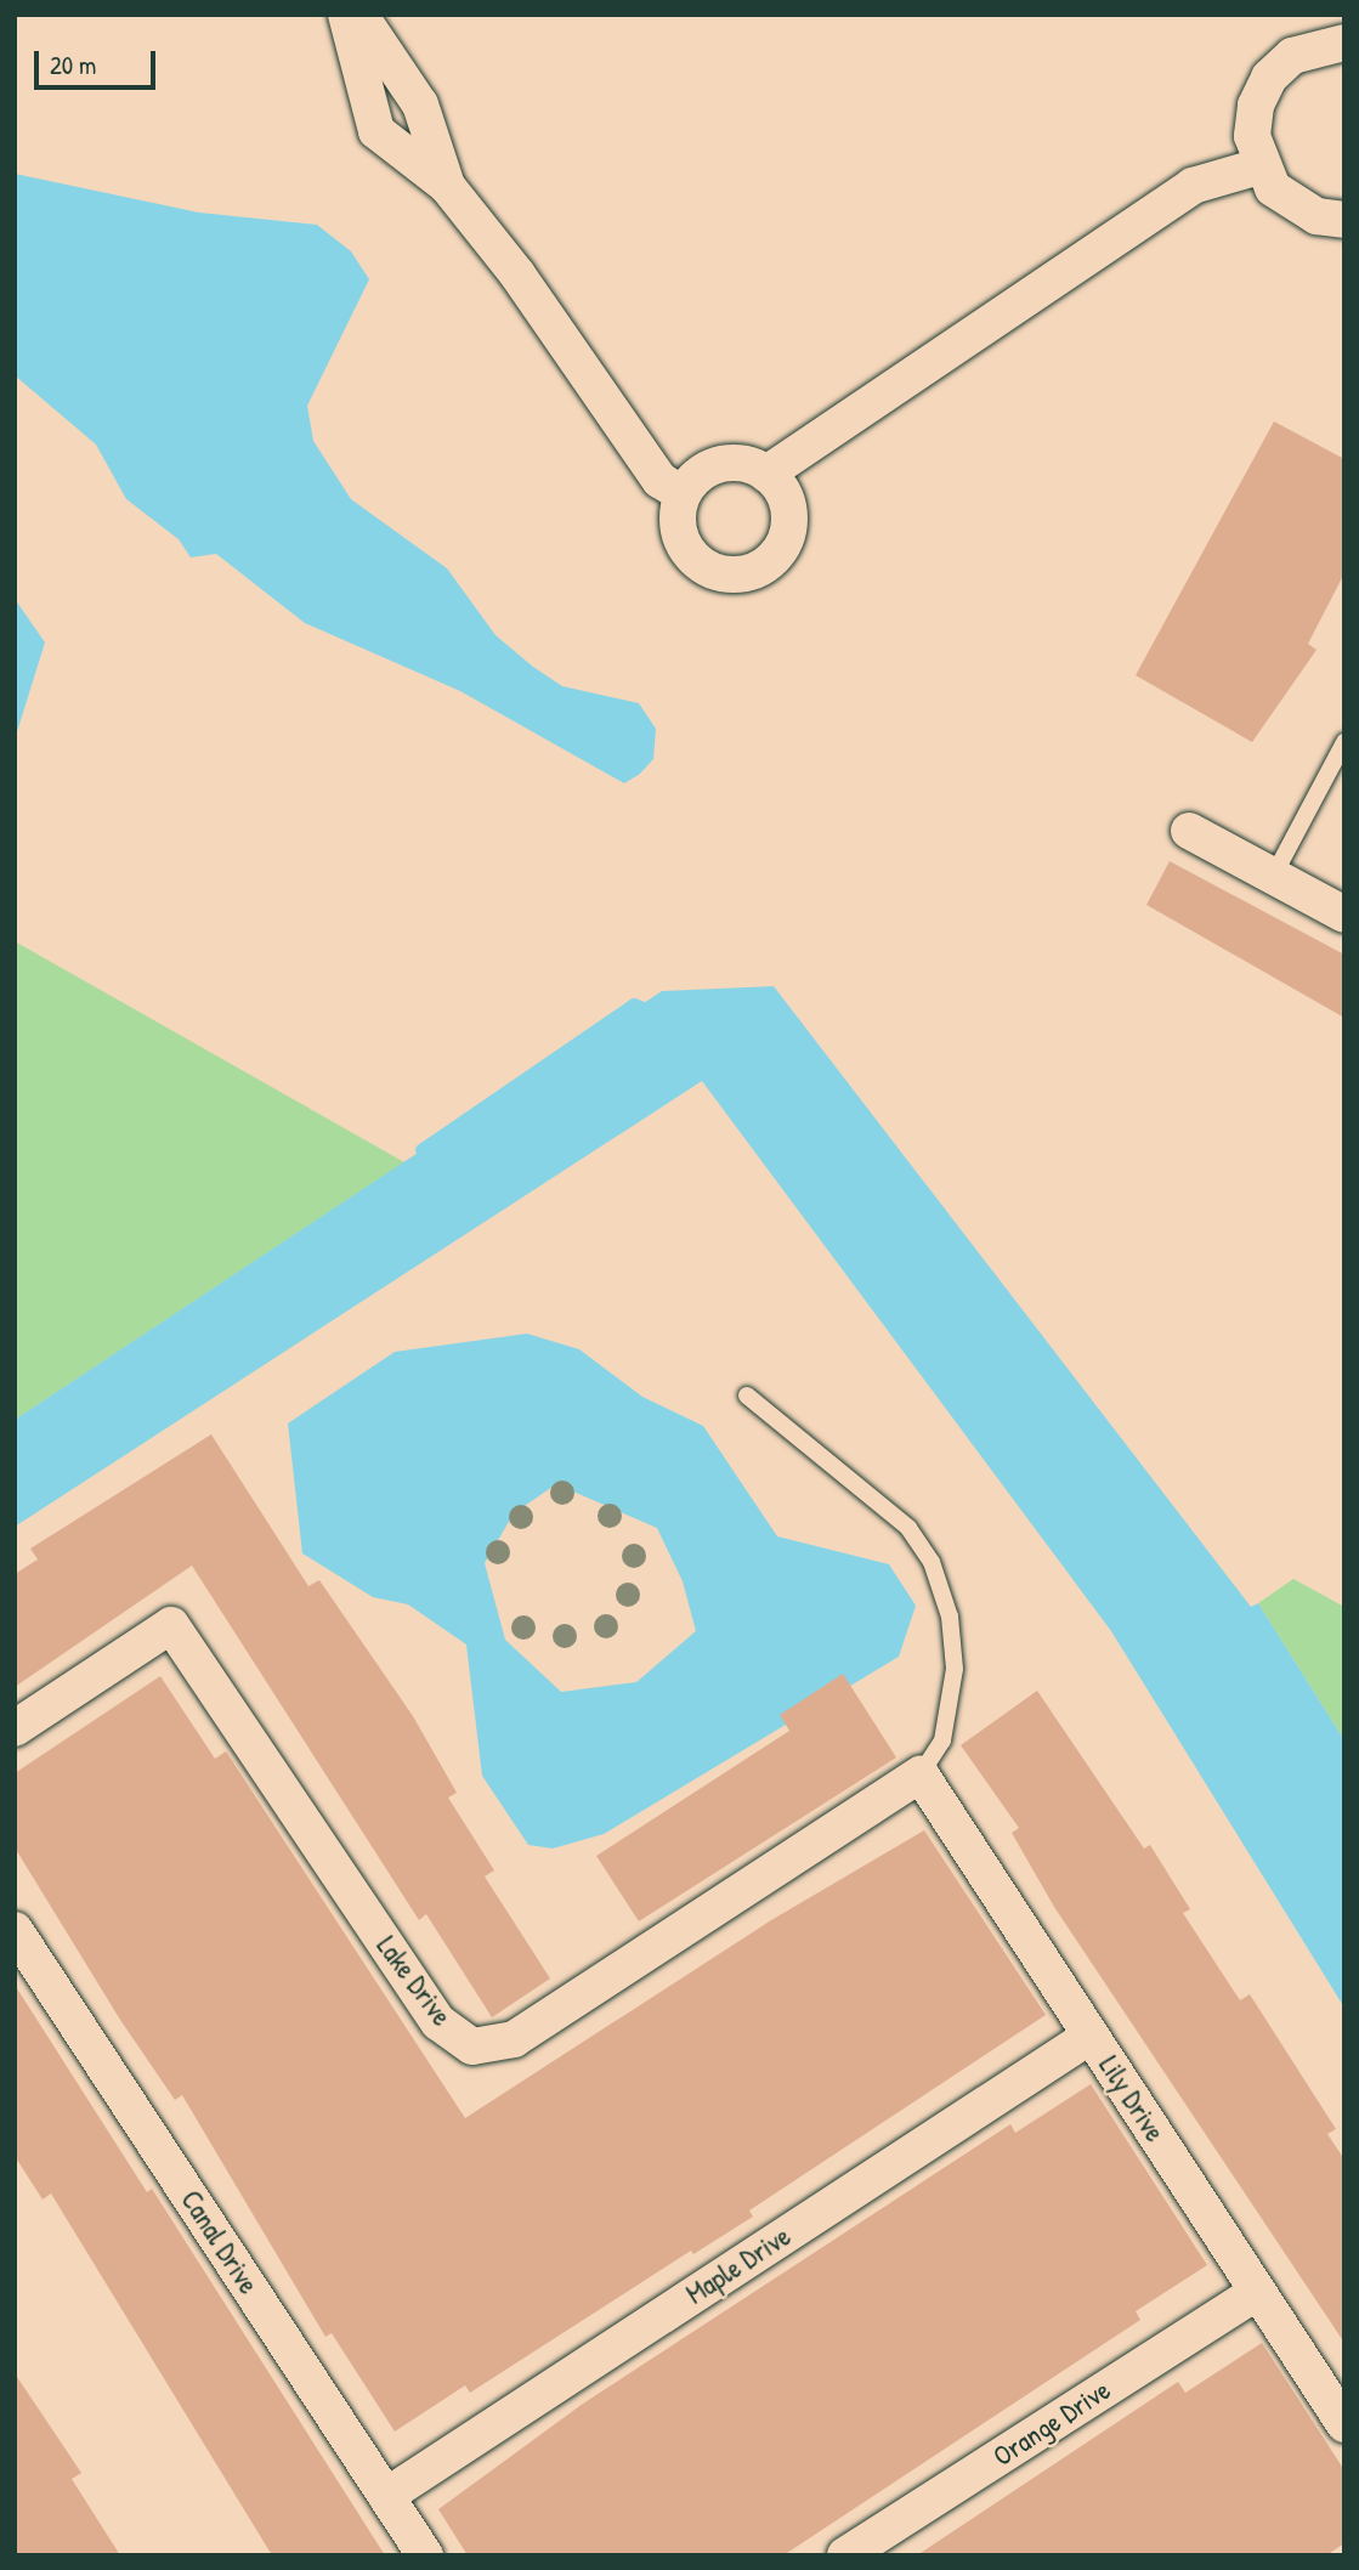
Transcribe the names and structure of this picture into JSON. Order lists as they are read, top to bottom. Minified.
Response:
{"streets":{"street":["Lake Drive","Lily Drive","Canal Drive","Maple Drive","Orange Drive"]},"crossings":[["Lake Drive","Lily Drive"],["Lily Drive","Maple Drive"],["Lily Drive","Orange Drive"],["Canal Drive","Maple Drive"]],"scale_bar":"20 m"}
